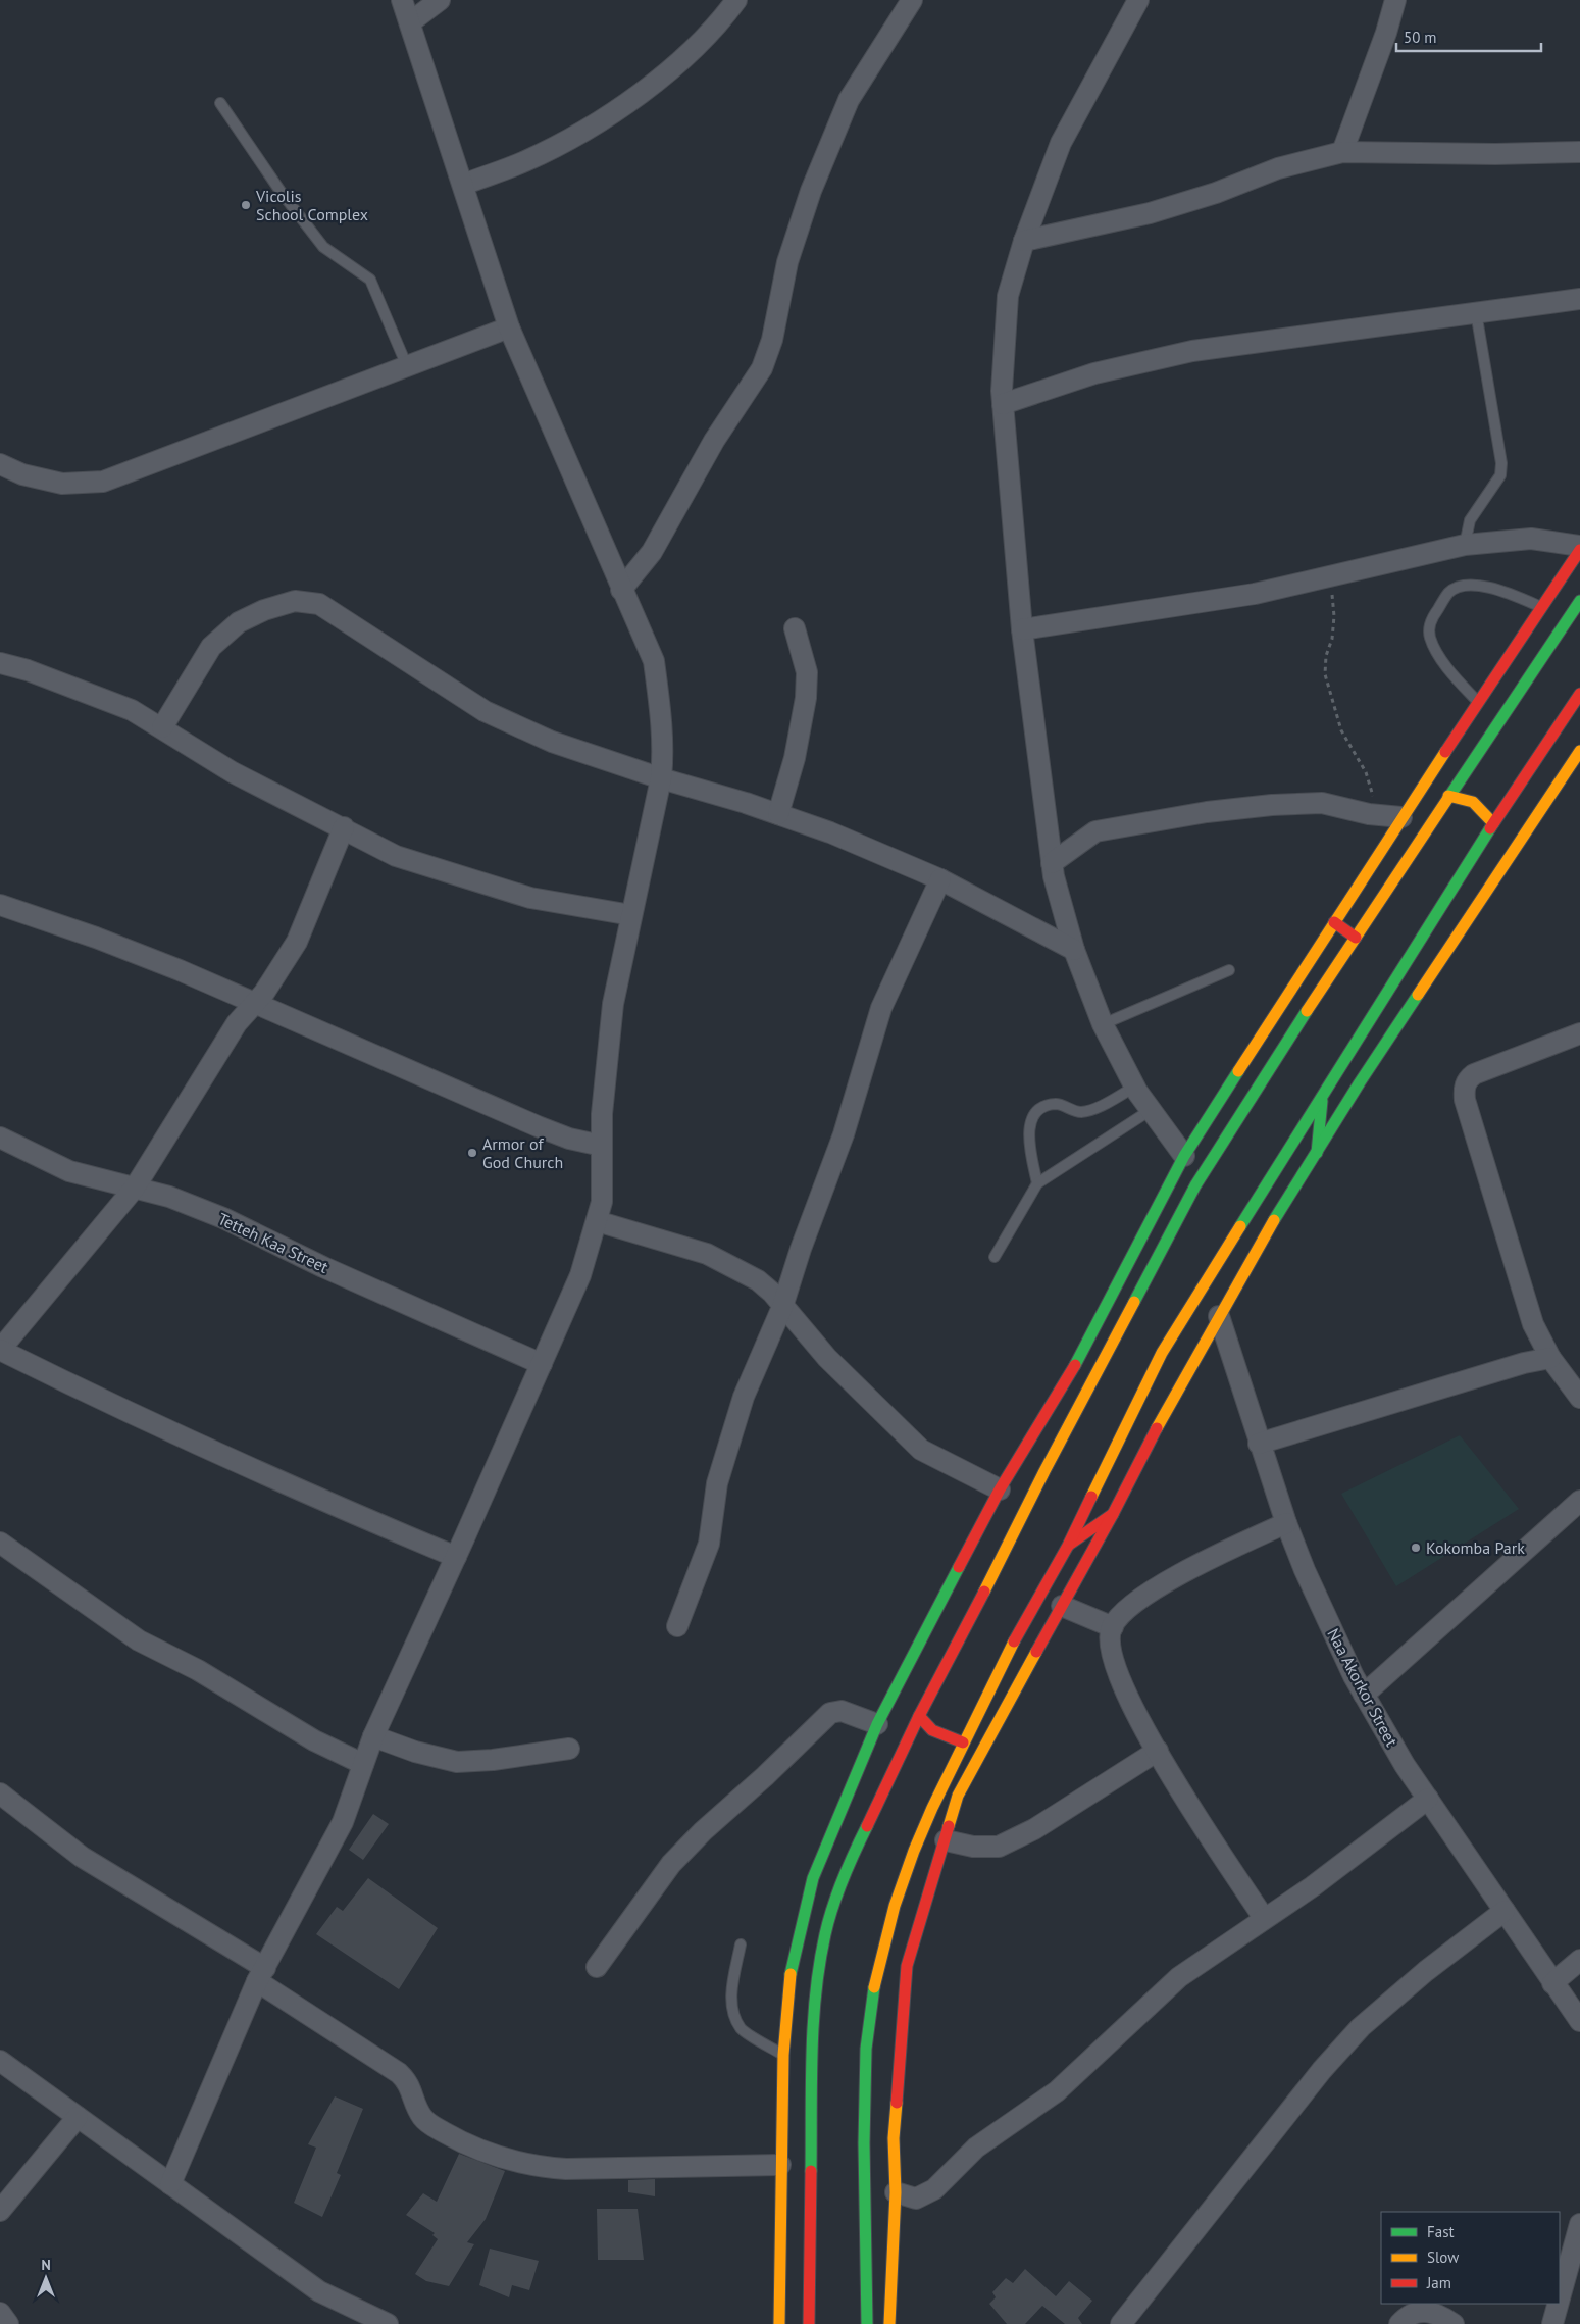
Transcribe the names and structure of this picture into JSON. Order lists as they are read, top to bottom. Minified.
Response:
{"streets":{"street":["Tetteh Kaa Street","Naa Akorkor Street"]},"places":["Vicolis School Complex","Armor of God Church","Kokomba Park"],"legend":["Fast","Slow","Jam"],"scale_bar":"50 m","north":"top"}
